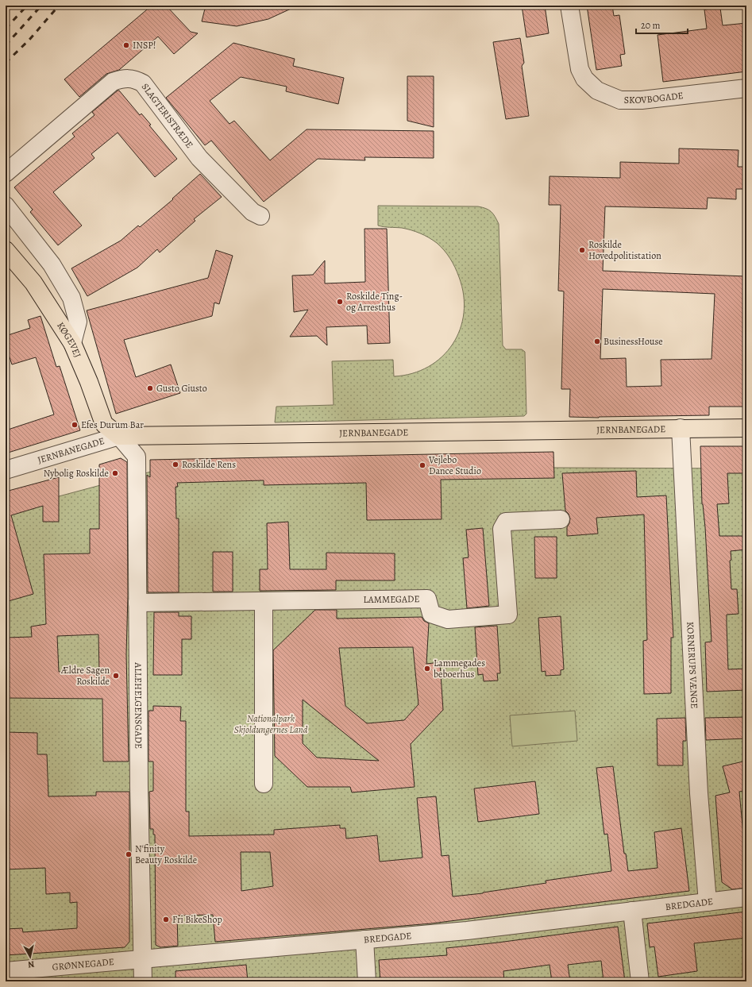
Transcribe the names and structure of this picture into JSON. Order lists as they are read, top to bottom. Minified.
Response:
{"streets":{"main road":["KØGEVEJ","JERNBANEGADE"],"street":["SKOVBOGADE","SLAGTERISTRÆDE","LAMMEGADE","KORNERUPS VÆNGE","ALLEHELGENSGADE","BREDGADE","GRØNNEGADE"]},"crossings":[["KØGEVEJ","JERNBANEGADE"],["KØGEVEJ","ALLEHELGENSGADE"],["JERNBANEGADE","KORNERUPS VÆNGE"],["JERNBANEGADE","ALLEHELGENSGADE"],["LAMMEGADE","ALLEHELGENSGADE"],["KORNERUPS VÆNGE","BREDGADE"],["ALLEHELGENSGADE","BREDGADE"],["ALLEHELGENSGADE","GRØNNEGADE"],["BREDGADE","GRØNNEGADE"]],"parks":["Nationalpark Skjoldungernes Land"],"places":["INSP!","Roskilde Hovedpolitistation","Roskilde Ting- og Arresthus","BusinessHouse","Gusto Giusto","Efes Durum Bar","Roskilde Rens","Vejlebo Dance Studio","Nybolig Roskilde","Lammegades beboerhus","Ældre Sagen Roskilde","N'finity Beauty Roskilde","Fri BikeShop"],"scale_bar":"20 m","north":"bottom"}
